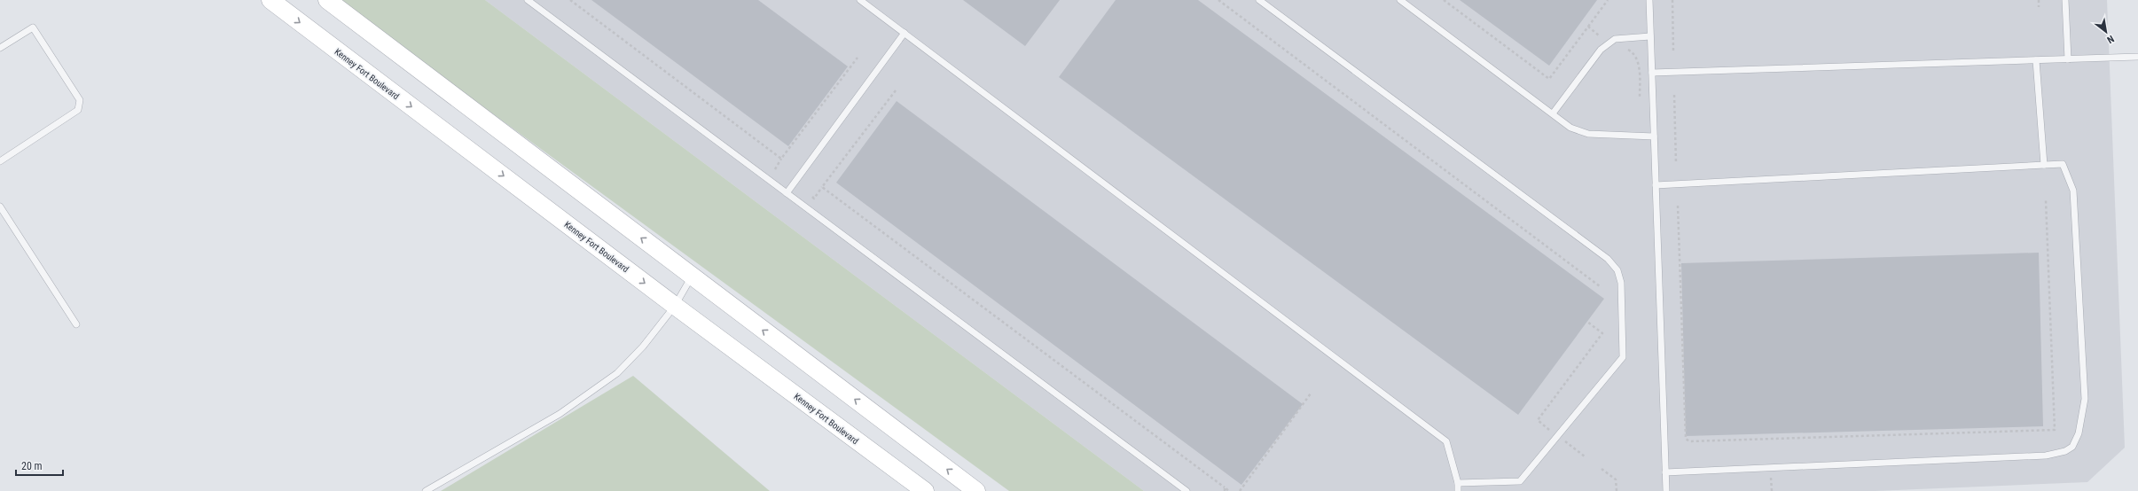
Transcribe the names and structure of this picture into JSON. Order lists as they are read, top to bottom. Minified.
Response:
{"streets":{"street":["Kenney Fort Boulevard"]},"scale_bar":"20 m","north":"bottom right"}
